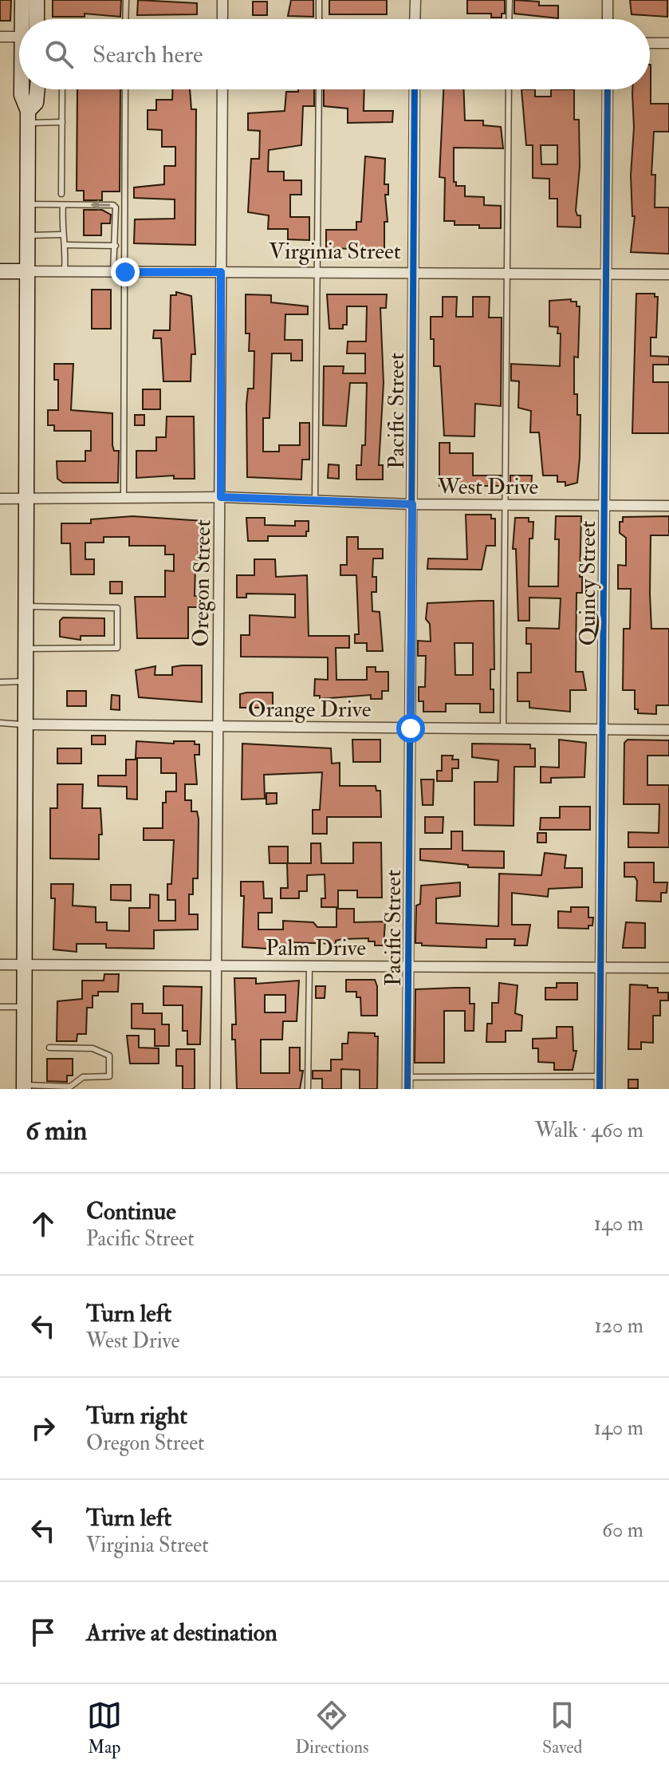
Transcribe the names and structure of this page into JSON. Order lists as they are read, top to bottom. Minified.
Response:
{"streets":{"main road":["Virginia Street"],"street":["Pacific Street","West Drive","Oregon Street","Quincy Street","Orange Drive","Palm Drive"]},"crossings":[["Virginia Street","Pacific Street"],["Virginia Street","Oregon Street"],["Virginia Street","Quincy Street"],["Pacific Street","West Drive"],["Pacific Street","Orange Drive"],["Pacific Street","Palm Drive"],["West Drive","Oregon Street"],["West Drive","Quincy Street"],["Oregon Street","Orange Drive"],["Oregon Street","Palm Drive"],["Quincy Street","Orange Drive"],["Quincy Street","Palm Drive"]],"page":{"search":"Search here","heading":["6 min","Walk · 460 m"],"list":[["Continue","Pacific Street","140 m"],["Turn left","West Drive","120 m"],["Turn right","Oregon Street","140 m"],["Turn left","Virginia Street","60 m"],"Arrive at destination"],"nav":["Map","Directions","Saved"]}}
